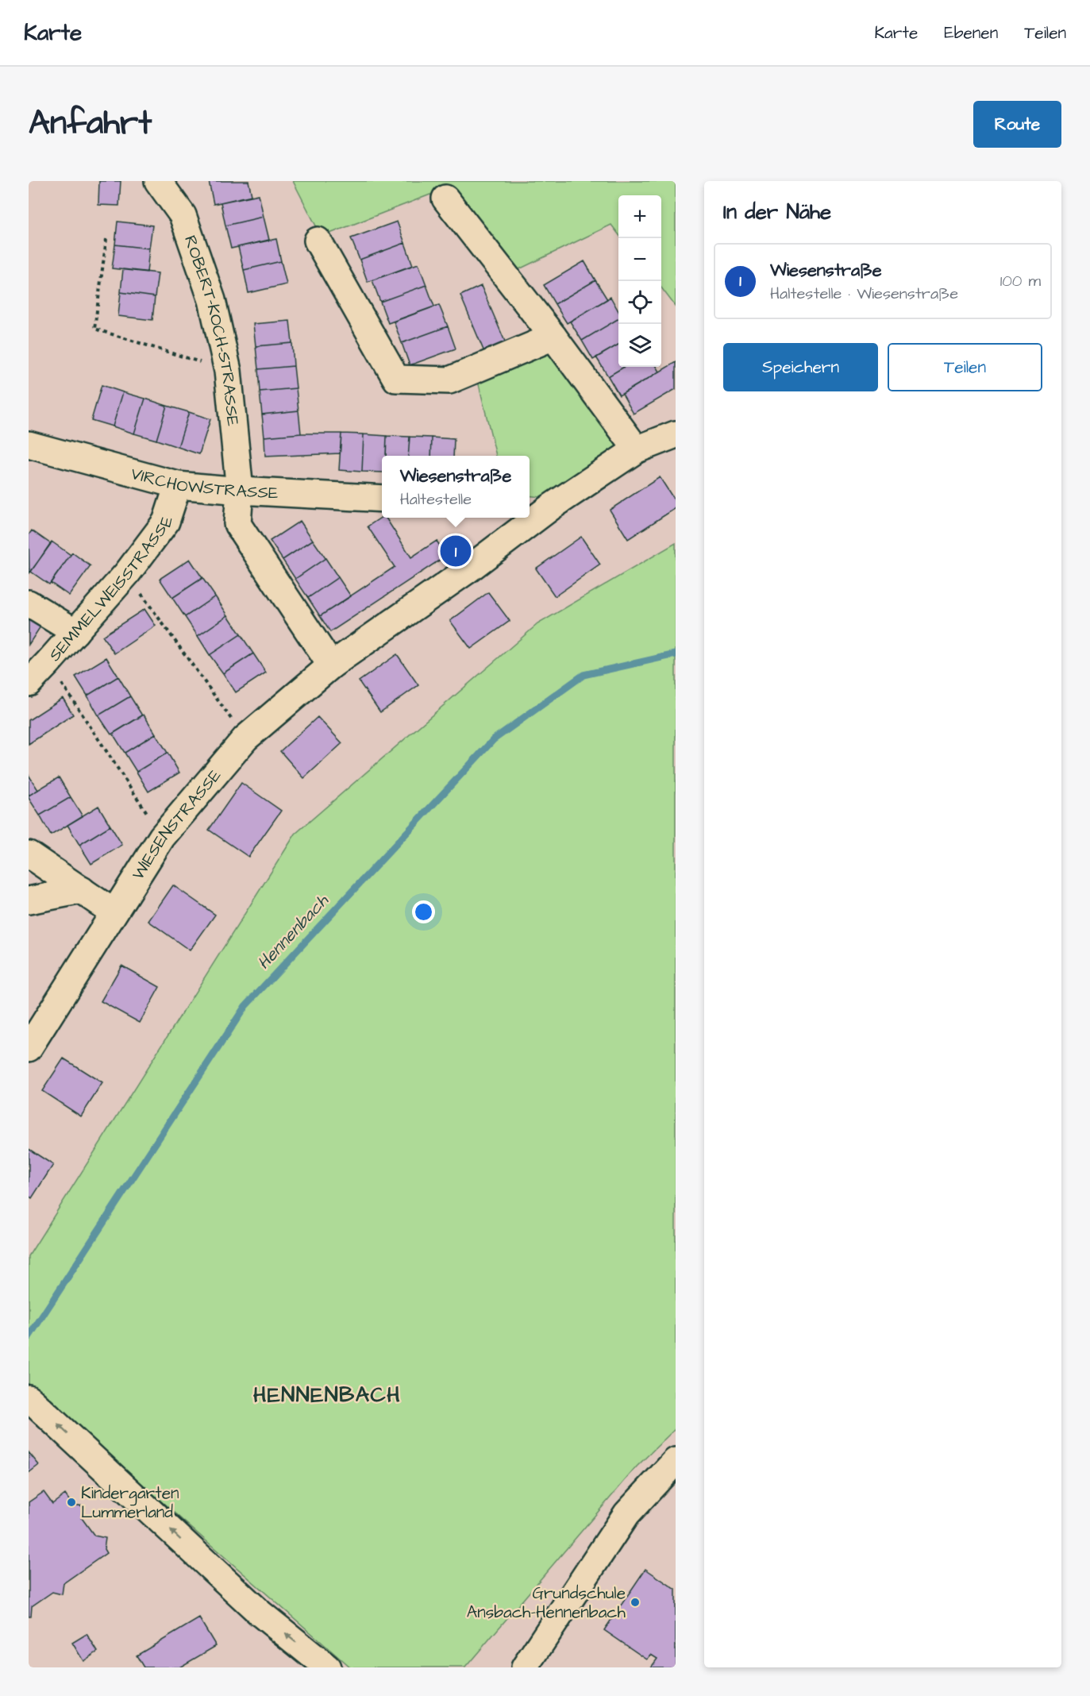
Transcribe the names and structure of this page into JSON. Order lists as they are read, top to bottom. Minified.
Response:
{"streets":{"street":["ROBERT-KOCH-STRASSE","VIRCHOWSTRASSE","SEMMELWEISSTRASSE","WIESENSTRASSE"]},"crossings":[["ROBERT-KOCH-STRASSE","VIRCHOWSTRASSE"],["ROBERT-KOCH-STRASSE","WIESENSTRASSE"],["VIRCHOWSTRASSE","SEMMELWEISSTRASSE"]],"districts":["HENNENBACH"],"water":["Hennenbach"],"places":["Kindergarten Lummerland","Grundschule Ansbach-Hennenbach"],"page":{"header":"Karte","nav":["Karte","Ebenen","Teilen"],"title":"Anfahrt","buttons":["Route",["Speichern","Teilen"]],"heading":"In der Nähe","map_buttons":["+","−"],"list":[{"mark":"1","name":"Wiesenstraße","note":"Haltestelle · Wiesenstraße","value":"100 m"}],"popup":["Wiesenstraße","Haltestelle"],"pins":"1"}}
